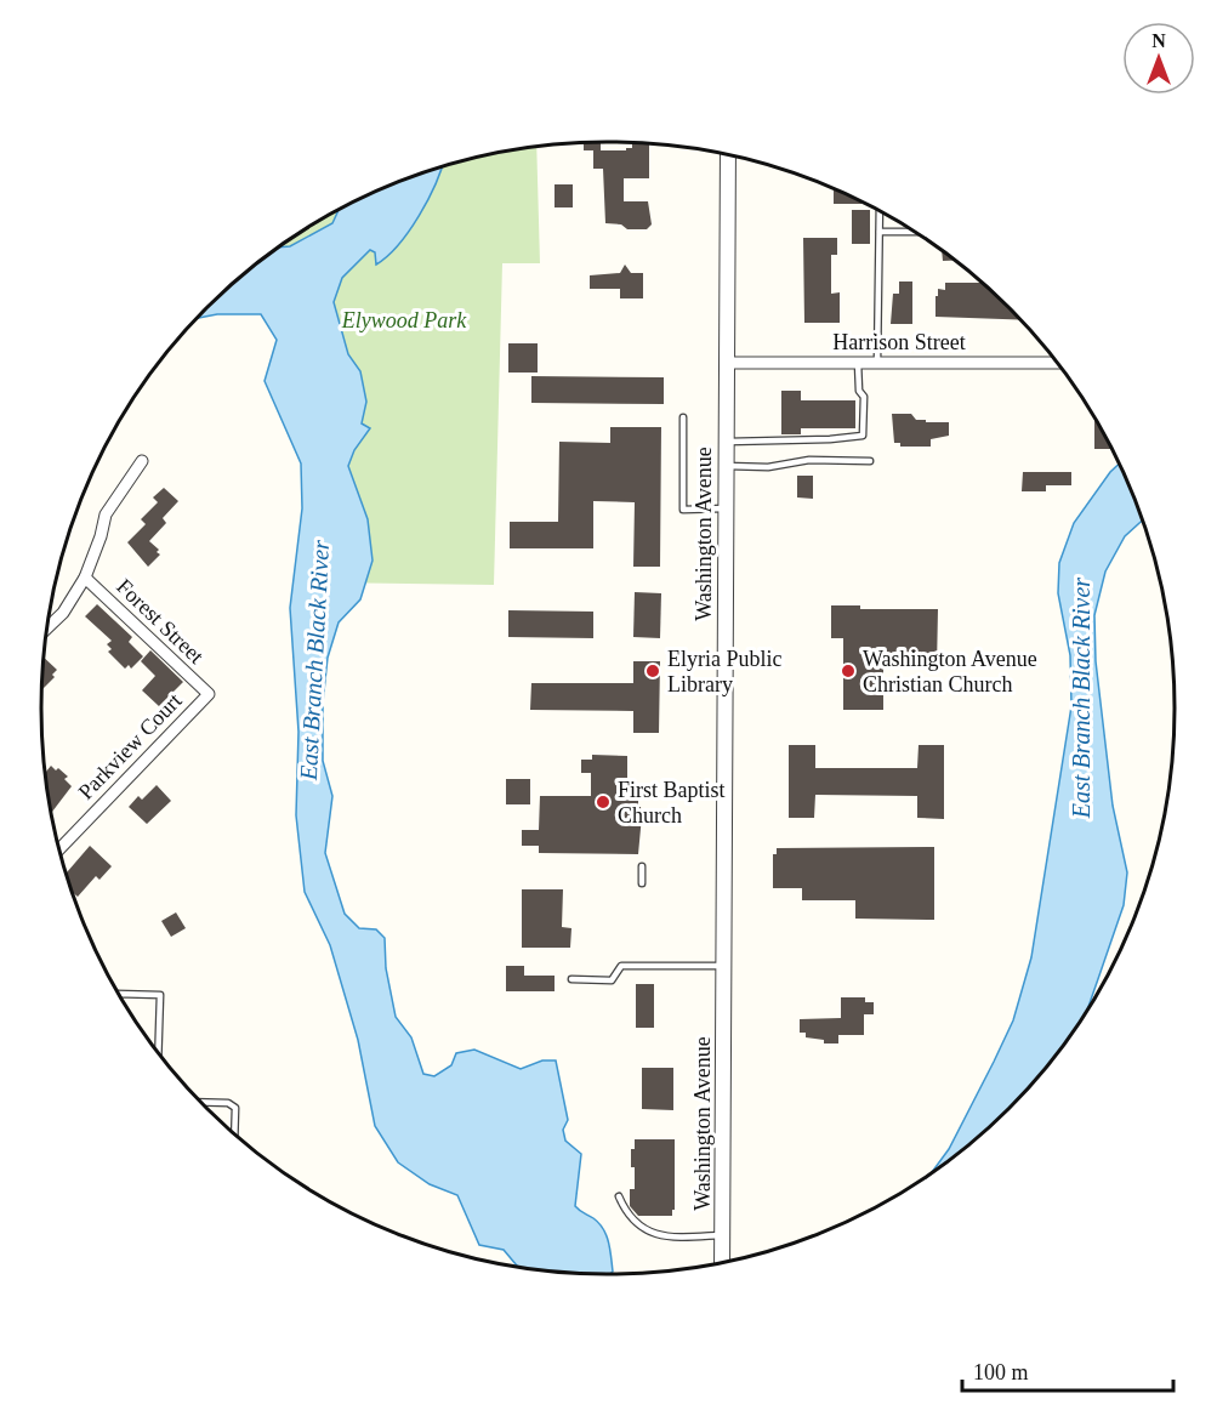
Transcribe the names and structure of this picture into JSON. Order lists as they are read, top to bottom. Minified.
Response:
{"streets":{"street":["Harrison Street","Washington Avenue","Forest Street","Parkview Court"]},"crossings":[["Harrison Street","Washington Avenue"],["Forest Street","Parkview Court"]],"water":["East Branch Black River"],"parks":["Elywood Park"],"places":["Elyria Public Library","Washington Avenue Christian Church","First Baptist Church"],"scale_bar":"100 m","north":"top"}
